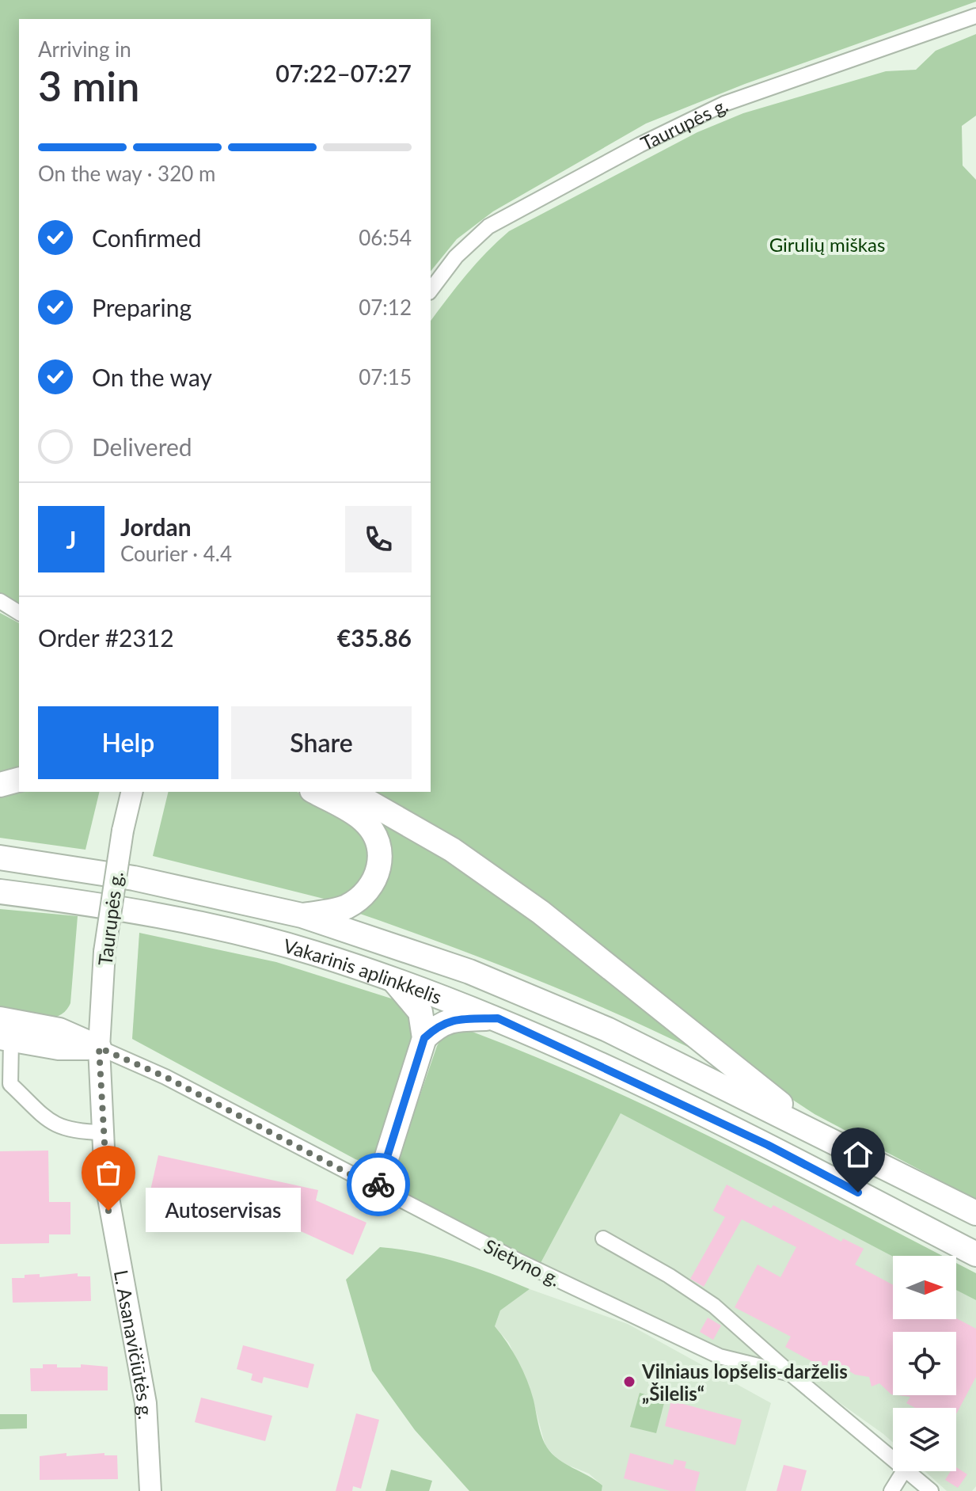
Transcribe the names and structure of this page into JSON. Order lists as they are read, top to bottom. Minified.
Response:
{"streets":{"highway":["Vakarinis aplinkkelis"],"main road":["Taurupės g.","L. Asanavičiūtės g."],"street":["Sietyno g."]},"crossings":[["Taurupės g.","Sietyno g."],["Taurupės g.","L. Asanavičiūtės g."],["Sietyno g.","L. Asanavičiūtės g."]],"parks":["Girulių miškas"],"places":["Autoservisas","Vilniaus lopšelis-darželis „Šilelis“"],"north":"right","page":{"heading":["3 min","Arriving in","07:22–07:27"],"panel":["Jordan","Courier · 4.4","Order #2312","€35.86"],"bar":"On the way · 320 m","list":[["Confirmed","06:54"],["Preparing","07:12"],["On the way","07:15"],"Delivered"],"round":"J","buttons":["Help","Share"],"bubble":"Autoservisas"}}
